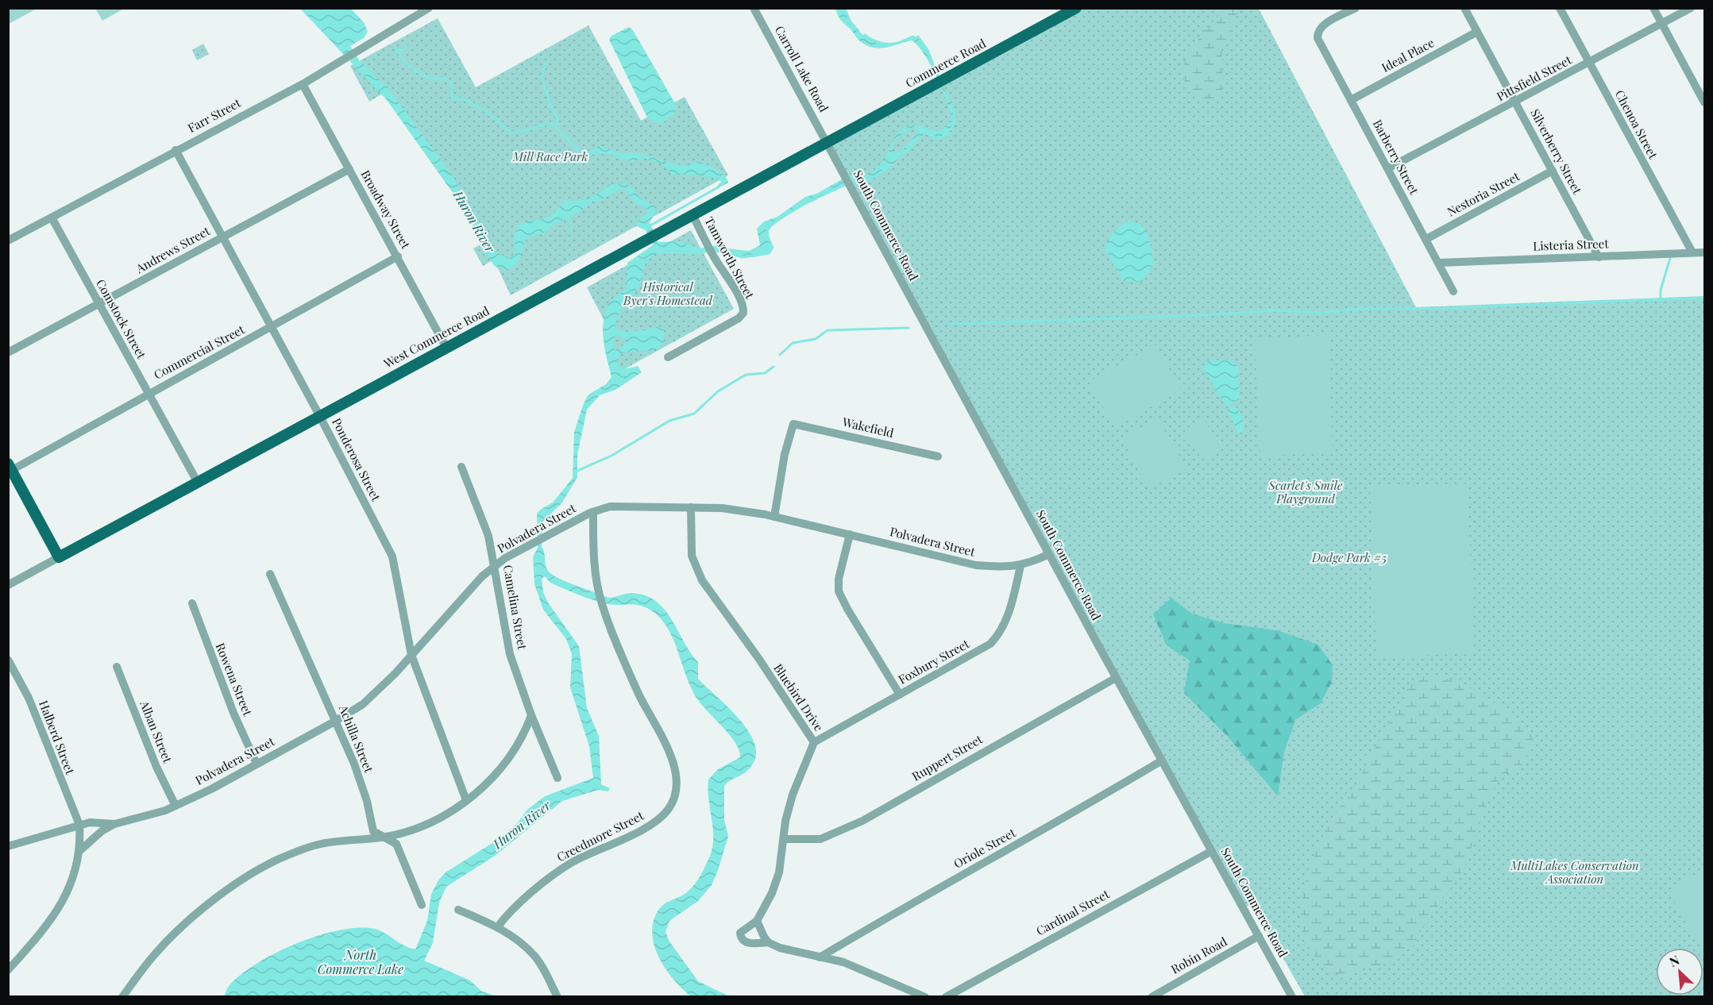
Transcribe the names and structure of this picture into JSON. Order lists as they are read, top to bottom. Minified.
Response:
{"streets":{"main road":["Commerce Road","West Commerce Road"],"street":["Ideal Place","Carroll Lake Road","Pittsfield Street","Farr Street","Chenoa Street","Silverberry Street","Barberry Street","Nestoria Street","Broadway Street","South Commerce Road","Listeria Street","Andrews Street","Tamworth Street","Comstock Street","Commercial Street","Wakefield","Ponderosa Street","Polvadera Street","Camelina Street","Foxbury Street","Rowena Street","Bluebird Drive","Alban Street","Halberd Street","Achilla Street","Ruppert Street","Creedmore Street","Oriole Street","Cardinal Street","Robin Road"]},"crossings":[["Ideal Place","Silverberry Street"],["Ideal Place","Barberry Street"],["Commerce Road","Carroll Lake Road"],["Commerce Road","South Commerce Road"],["Commerce Road","West Commerce Road"],["Carroll Lake Road","South Commerce Road"],["Carroll Lake Road","West Commerce Road"],["Pittsfield Street","Chenoa Street"],["Pittsfield Street","Silverberry Street"],["Pittsfield Street","Barberry Street"],["Farr Street","Broadway Street"],["Farr Street","Comstock Street"],["Farr Street","Ponderosa Street"],["Chenoa Street","Listeria Street"],["Silverberry Street","Nestoria Street"],["Silverberry Street","Listeria Street"],["Barberry Street","Nestoria Street"],["Barberry Street","Listeria Street"],["Broadway Street","Andrews Street"],["Broadway Street","West Commerce Road"],["Broadway Street","Commercial Street"],["South Commerce Road","West Commerce Road"],["South Commerce Road","Polvadera Street"],["South Commerce Road","Ruppert Street"],["South Commerce Road","Oriole Street"],["South Commerce Road","Cardinal Street"],["South Commerce Road","Robin Road"],["Andrews Street","Comstock Street"],["Andrews Street","Ponderosa Street"],["Tamworth Street","West Commerce Road"],["Comstock Street","West Commerce Road"],["Comstock Street","Commercial Street"],["West Commerce Road","Ponderosa Street"],["Commercial Street","Ponderosa Street"],["Wakefield","Polvadera Street"],["Ponderosa Street","Polvadera Street"],["Polvadera Street","Camelina Street"],["Polvadera Street","Foxbury Street"],["Polvadera Street","Rowena Street"],["Polvadera Street","Bluebird Drive"],["Polvadera Street","Alban Street"],["Polvadera Street","Halberd Street"],["Polvadera Street","Achilla Street"],["Polvadera Street","Creedmore Street"],["Foxbury Street","Bluebird Drive"],["Bluebird Drive","Ruppert Street"]],"water":["Huron River","North Commerce Lake"],"parks":["Mill Race Park","Historical Byer's Homestead","Scarlet's Smile Playground","Dodge Park #5","MultiLakes Conservation Association"],"north":"top left"}
